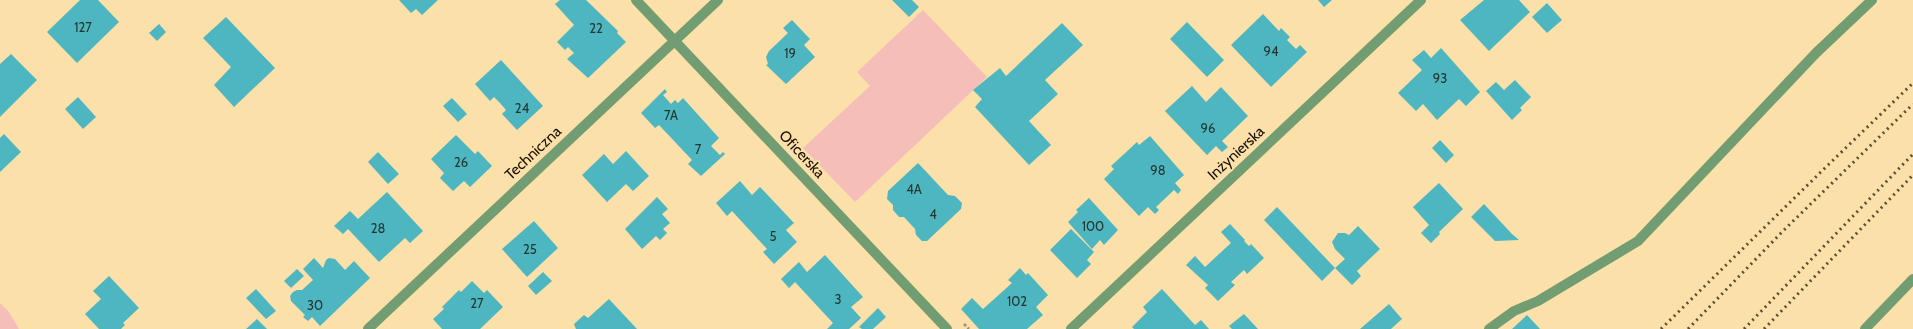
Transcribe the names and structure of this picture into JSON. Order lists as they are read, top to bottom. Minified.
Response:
{"streets":{"street":["Techniczna","Inżynierska","Oficerska"]},"crossings":[["Techniczna","Oficerska"]],"house_numbers":["127","22","94","19","93","24","7A","96","7","26","98","4A","4","100","28","5","25","3","102","27","30"]}
